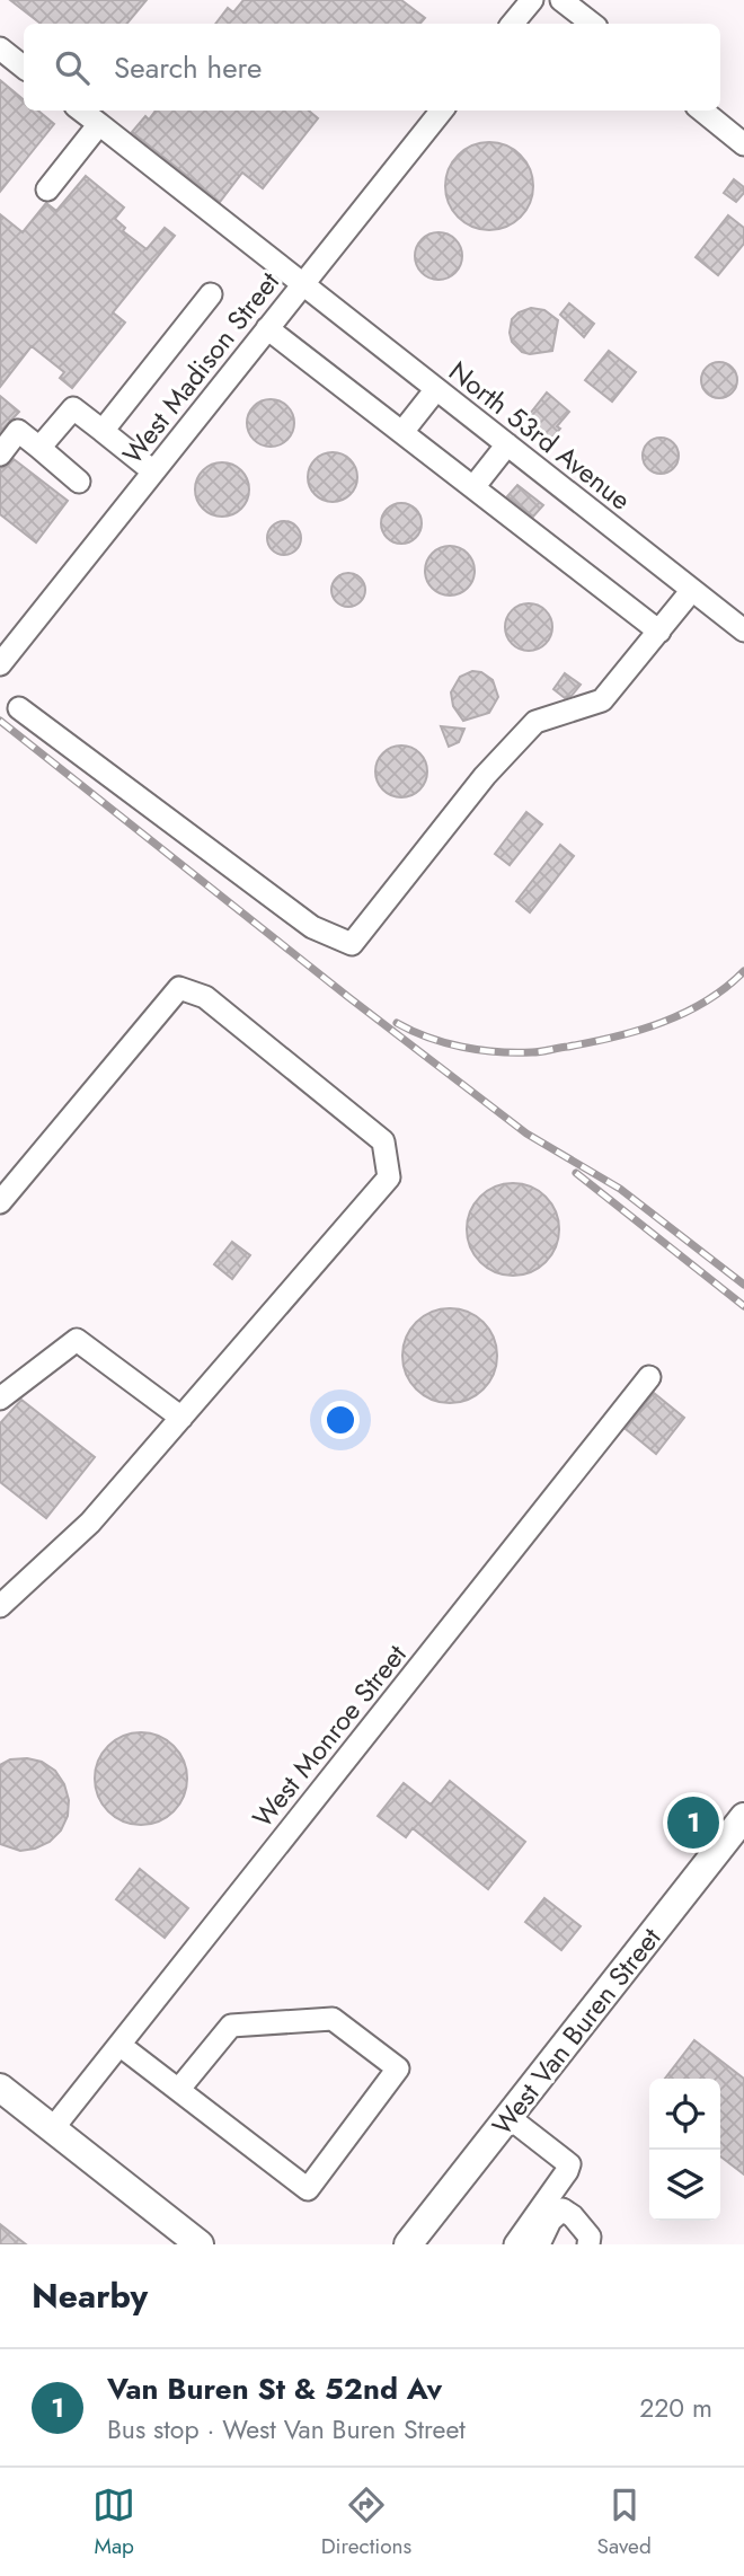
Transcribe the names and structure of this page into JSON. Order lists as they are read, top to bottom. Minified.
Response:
{"streets":{"main road":["West Van Buren Street"],"street":["West Madison Street","North 53rd Avenue","West Monroe Street"]},"crossings":[["West Madison Street","North 53rd Avenue"]],"page":{"search":"Search here","pins":"1","heading":"Nearby","list":[{"mark":"1","name":"Van Buren St & 52nd Av","note":"Bus stop · West Van Buren Street","value":"220 m"}],"nav":["Map","Directions","Saved"]}}
